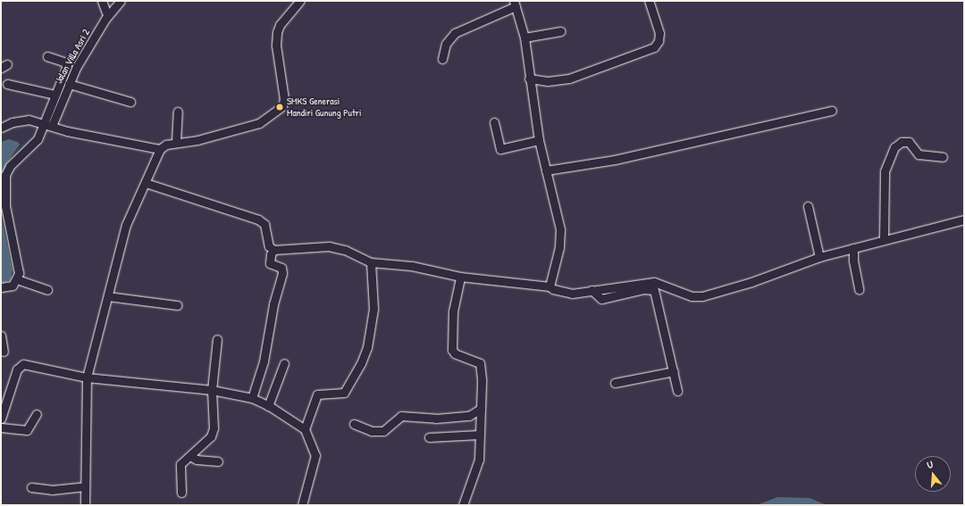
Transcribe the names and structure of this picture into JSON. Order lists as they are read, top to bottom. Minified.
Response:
{"streets":{"street":["Jalan Villa Asri 2"]},"places":["SMKS Generasi Mandiri Gunung Putri"],"north":"top"}
